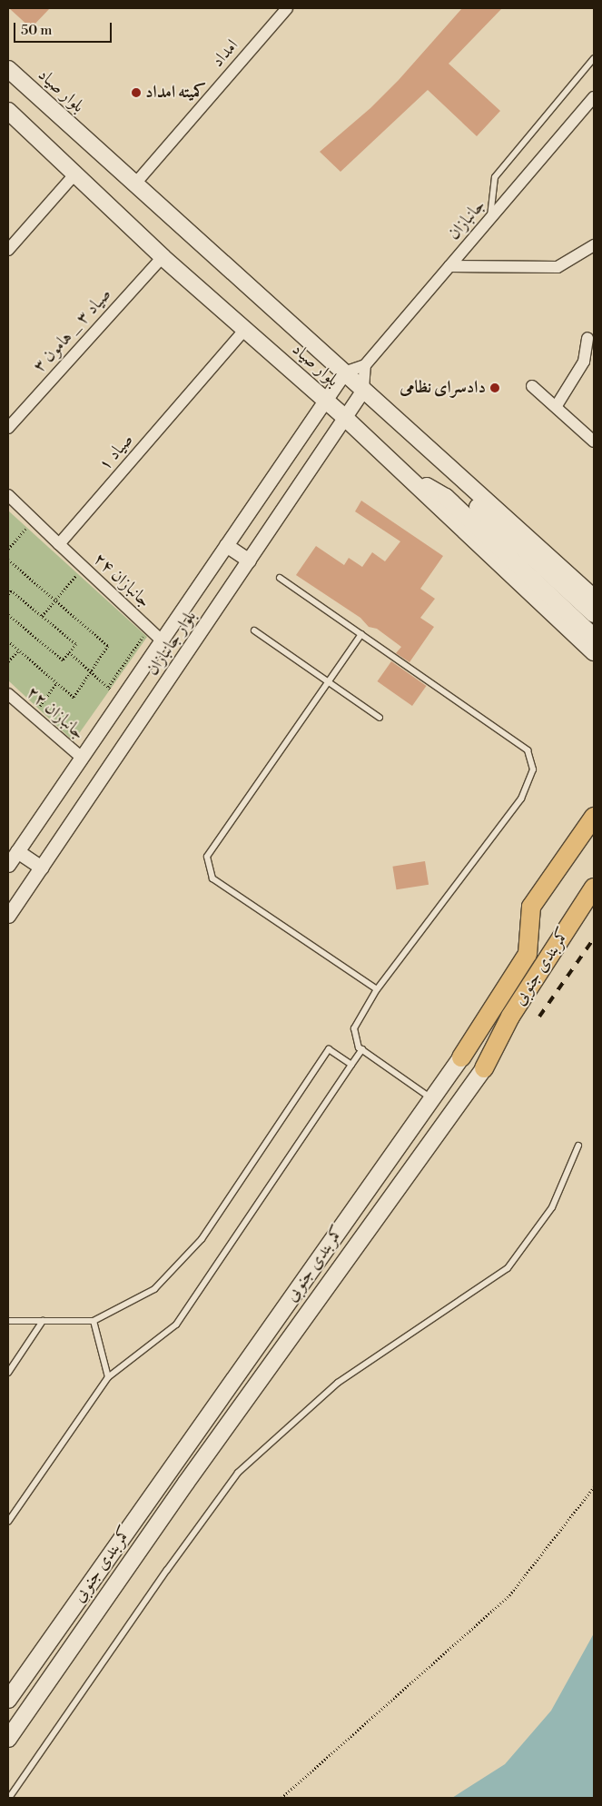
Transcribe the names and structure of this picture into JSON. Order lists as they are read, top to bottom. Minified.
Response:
{"streets":{"highway":["کمربندی جنوبی"],"main road":["بلوار صیاد"],"street":["امداد","جانبازان","صیاد ۳ _ هامون ۳","صیاد ۱","جانبازان ۲۴","بلوار جانبازان","جانبازان ۲۲"]},"crossings":[["امداد","بلوار صیاد"],["بلوار صیاد","صیاد ۳ _ هامون ۳"],["بلوار صیاد","صیاد ۱"],["بلوار صیاد","بلوار جانبازان"],["صیاد ۱","جانبازان ۲۴"],["جانبازان ۲۴","بلوار جانبازان"],["بلوار جانبازان","جانبازان ۲۲"]],"places":["کمیته امداد","دادسرای نظامی"],"scale_bar":"50 m"}
